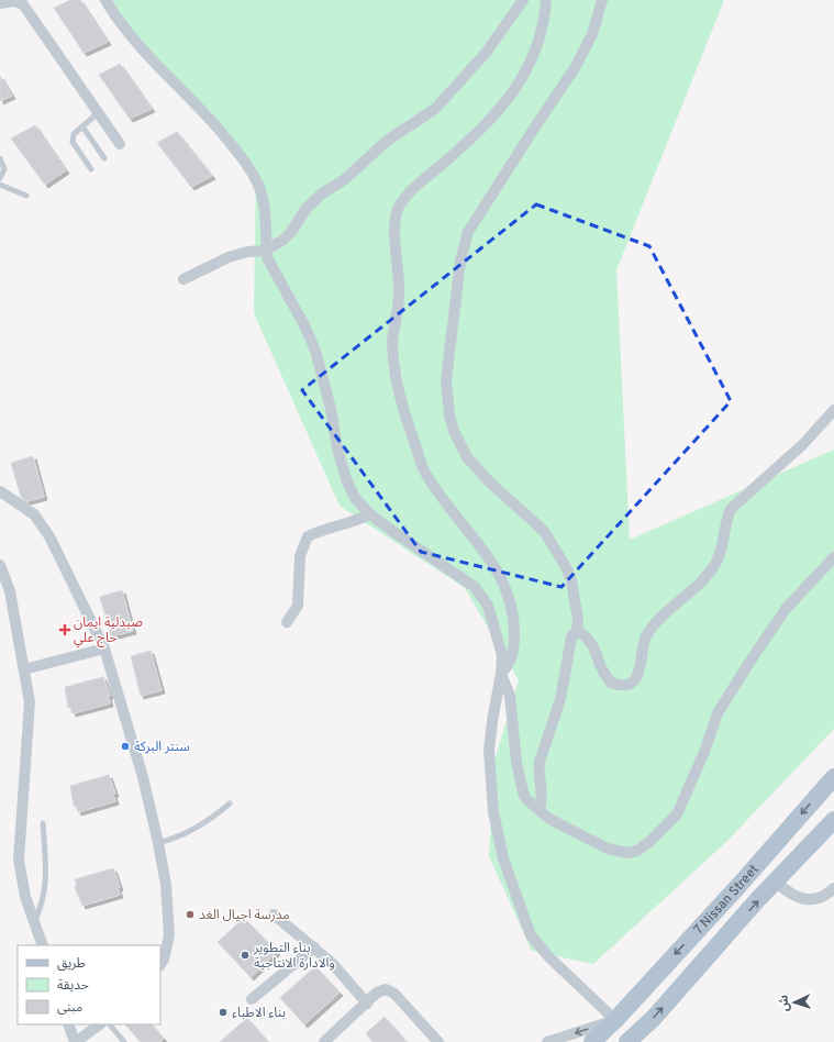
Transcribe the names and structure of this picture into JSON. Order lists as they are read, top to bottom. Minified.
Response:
{"streets":{"main road":["7 Nissan Street"]},"places":{"health":["صيدلية ايمان حاج علي"],"other":["سنتر البركة","مدرسة اجيال الغد","بناء التطوير والادارة الانتاجية","بناء الاطباء"]},"legend":["طريق","حديقة","مبنى"],"north":"left"}
